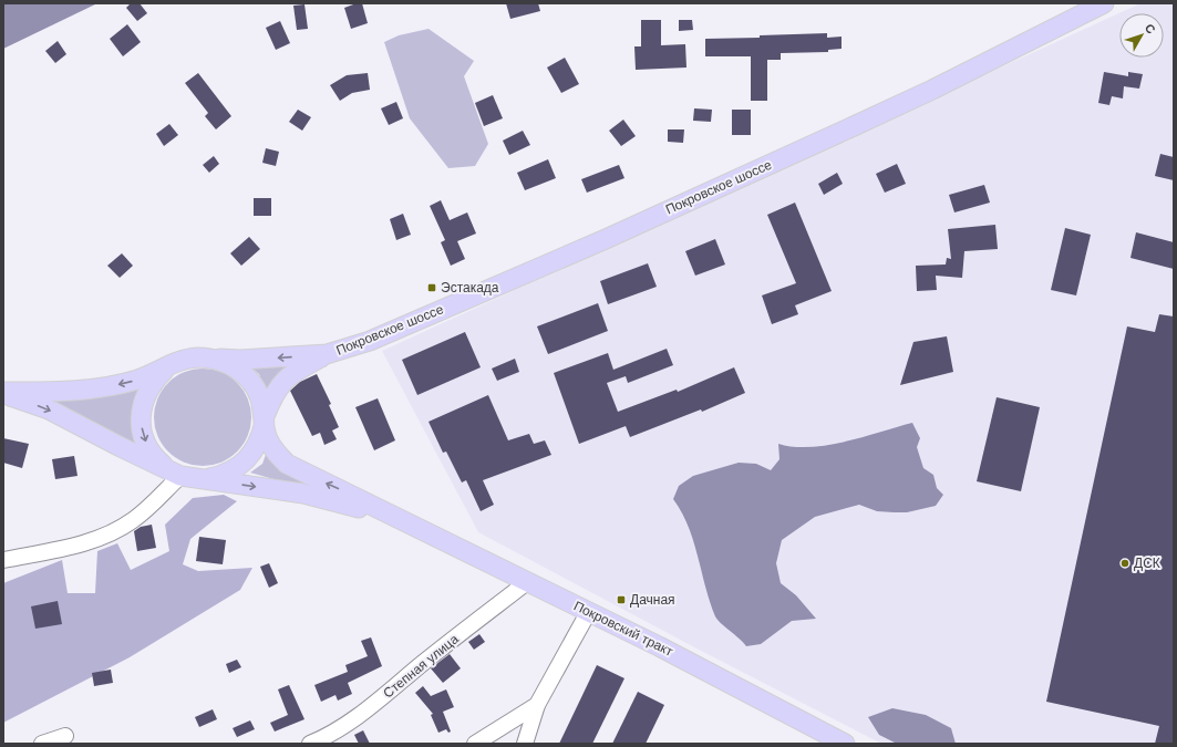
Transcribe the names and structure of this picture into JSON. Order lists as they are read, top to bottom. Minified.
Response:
{"streets":{"main road":["Покровское шоссе","Покровский тракт"],"street":["Степная улица"]},"crossings":[["Покровский тракт","Степная улица"]],"places":{"transit":["Эстакада","Дачная"],"other":["ДСК"]},"north":"top right"}
